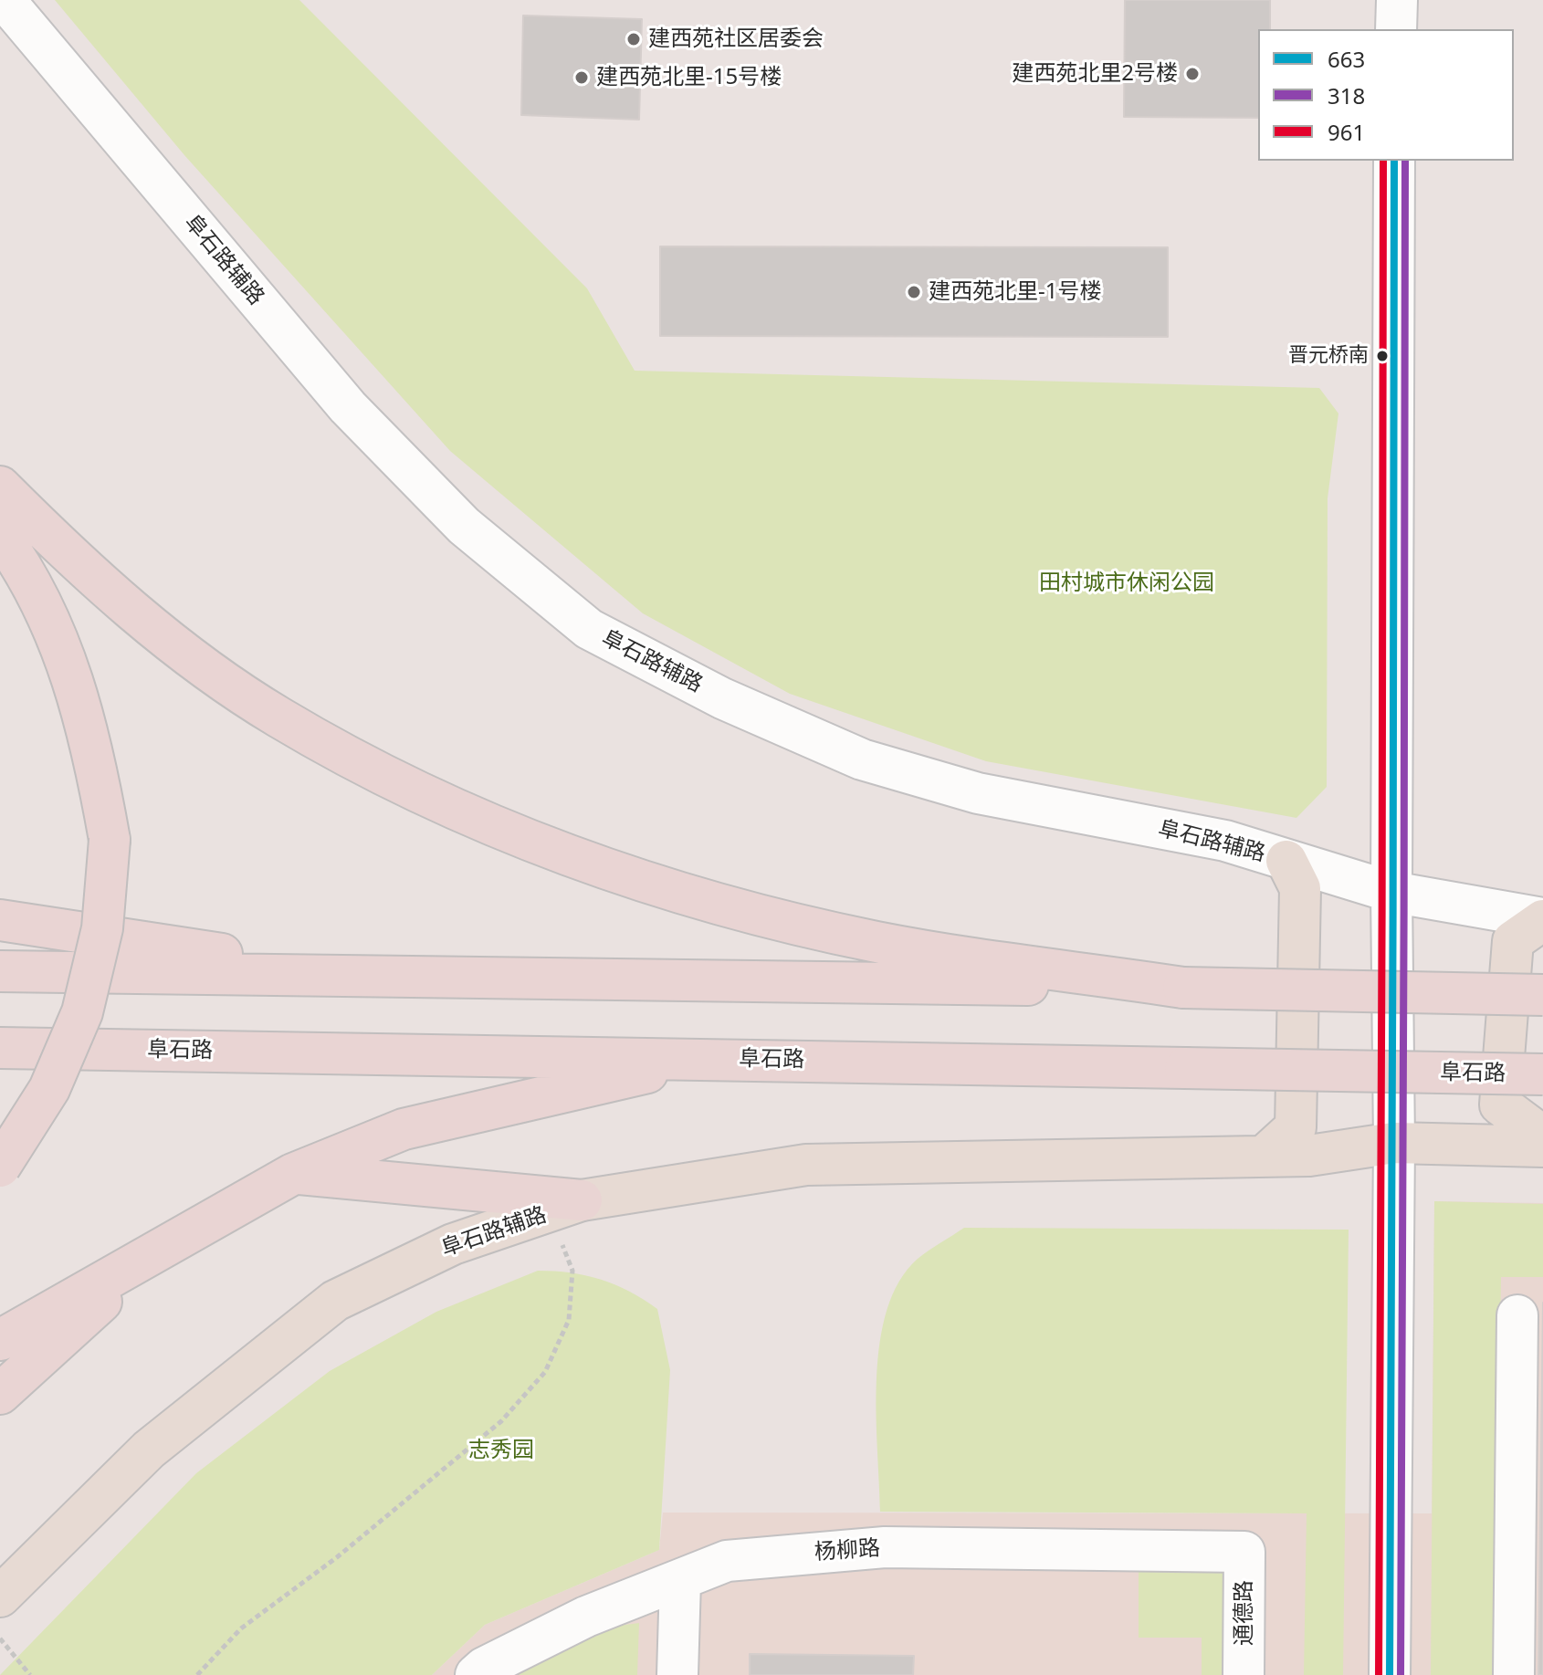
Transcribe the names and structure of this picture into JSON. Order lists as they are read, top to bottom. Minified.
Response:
{"streets":{"highway":["阜石路"],"main road":["阜石路辅路"],"street":["杨柳路","通德路"]},"crossings":[["杨柳路","通德路"]],"parks":["田村城市休闲公园","志秀园"],"places":["建西苑社区居委会","建西苑北里2号楼","建西苑北里-15号楼","建西苑北里-1号楼","晋元桥南"],"lines":["transit line 663","transit line 318","transit line 961"],"legend":["663","318","961"]}
